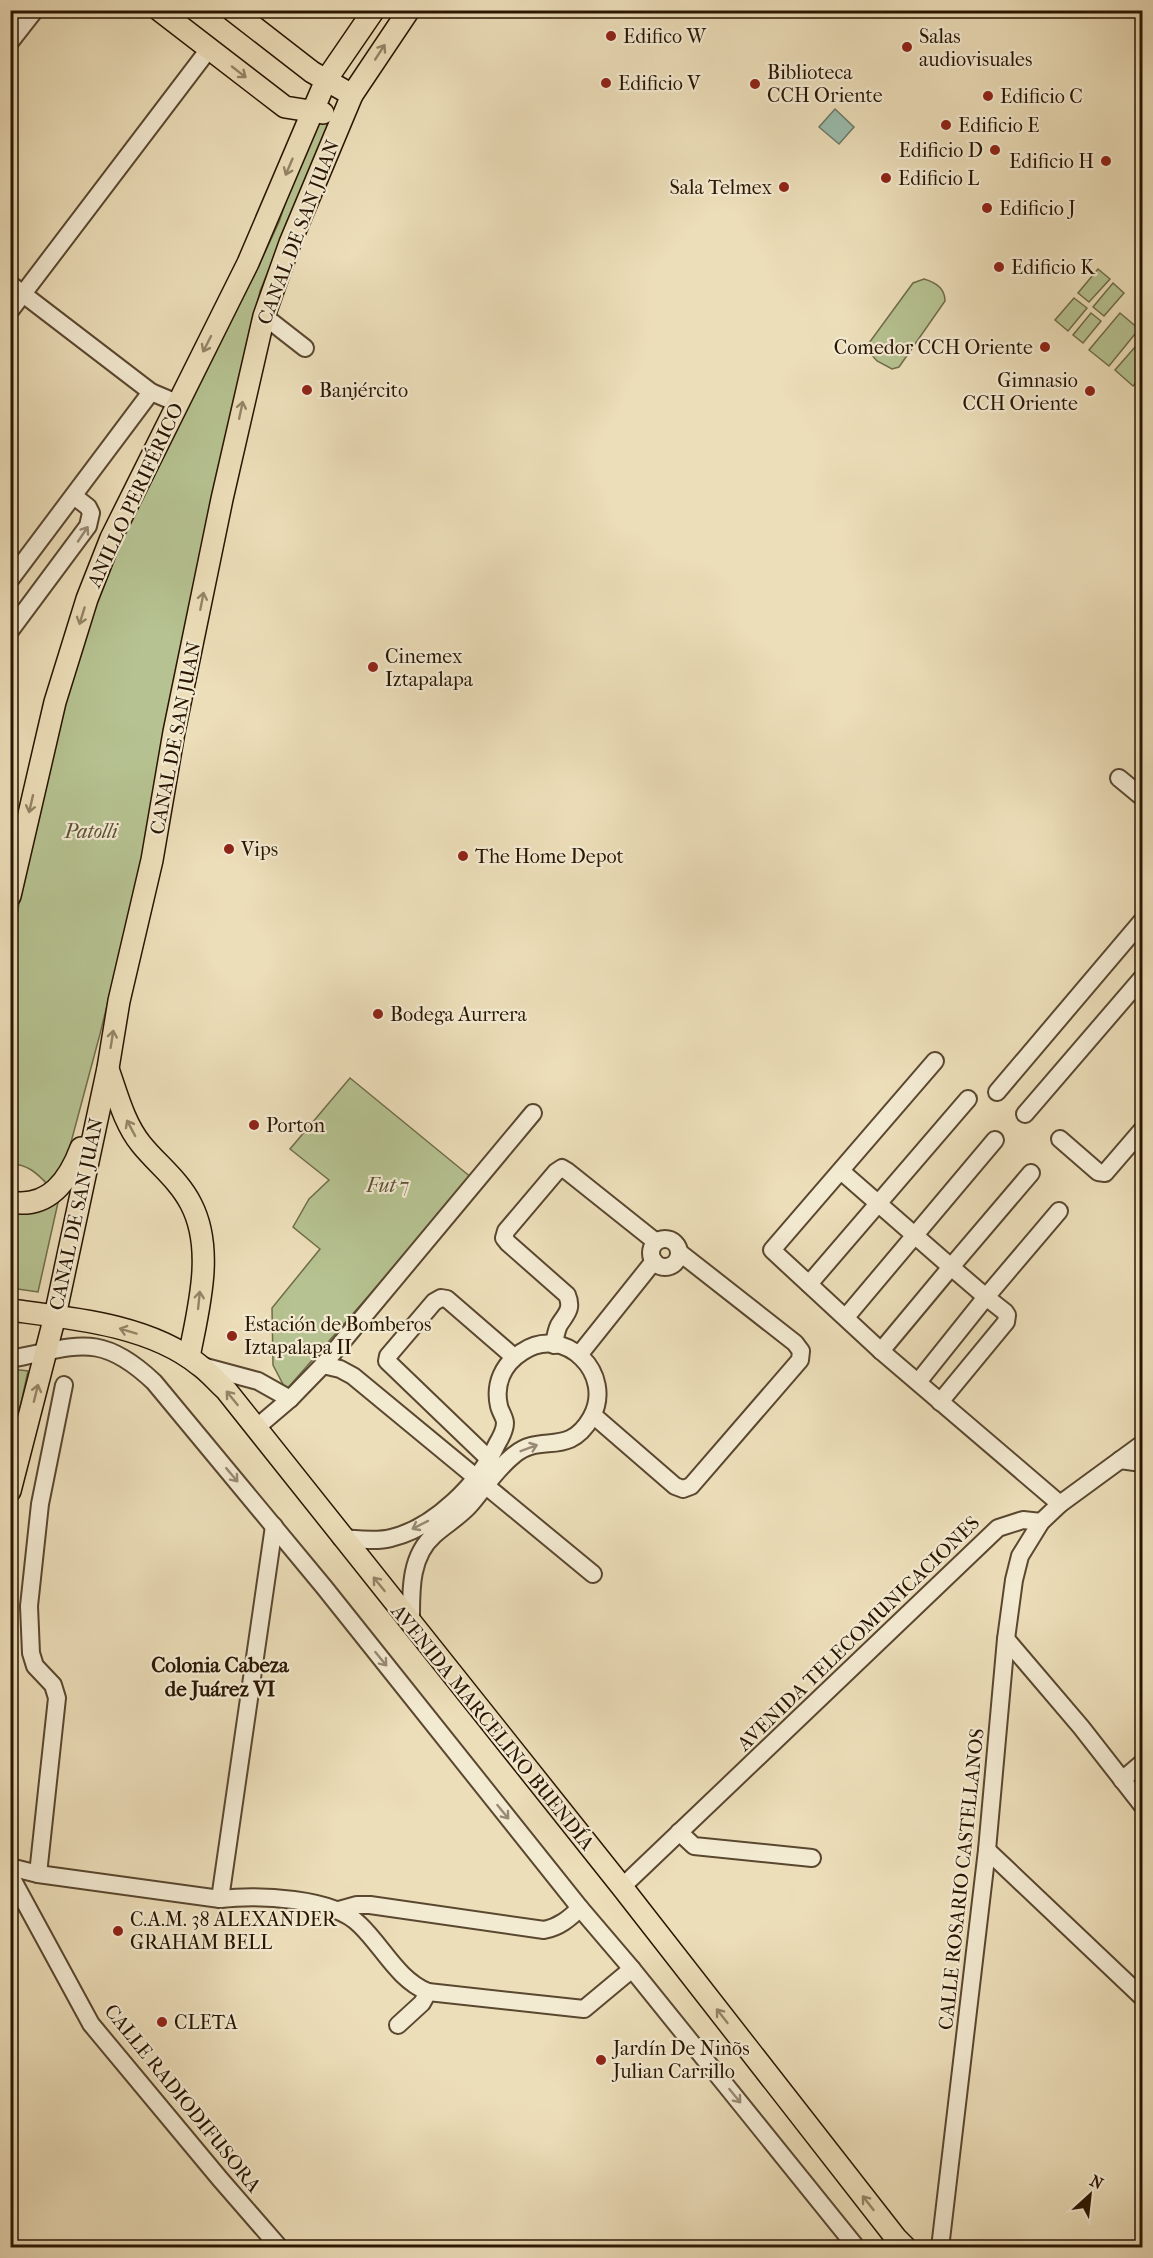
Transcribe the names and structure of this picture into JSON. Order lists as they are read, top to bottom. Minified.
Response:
{"streets":{"main road":["CANAL DE SAN JUAN","ANILLO PERIFÉRICO","AVENIDA MARCELINO BUENDÍA"],"street":["AVENIDA TELECOMUNICACIONES","CALLE ROSARIO CASTELLANOS","CALLE RADIODIFUSORA"]},"crossings":[["CANAL DE SAN JUAN","ANILLO PERIFÉRICO"],["CANAL DE SAN JUAN","AVENIDA MARCELINO BUENDÍA"],["AVENIDA TELECOMUNICACIONES","AVENIDA MARCELINO BUENDÍA"],["AVENIDA TELECOMUNICACIONES","CALLE ROSARIO CASTELLANOS"]],"one_way":["CANAL DE SAN JUAN","ANILLO PERIFÉRICO","AVENIDA MARCELINO BUENDÍA"],"districts":["Colonia Cabeza de Juárez VI"],"parks":["Patolli","Fut 7"],"places":["Edifico W","Salas audiovisuales","Edificio V","Biblioteca CCH Oriente","Edificio C","Edificio E","Edificio D","Edificio H","Edificio L","Sala Telmex","Edificio J","Edificio K","Comedor CCH Oriente","Banjército","Gimnasio CCH Oriente","Cinemex Iztapalapa","Vips","The Home Depot","Bodega Aurrera","Porton","Estación de Bomberos Iztapalapa II","C.A.M. 38 ALEXANDER GRAHAM BELL","CLETA","Jardín De Ninõs Julian Carrillo"],"north":"top right"}
